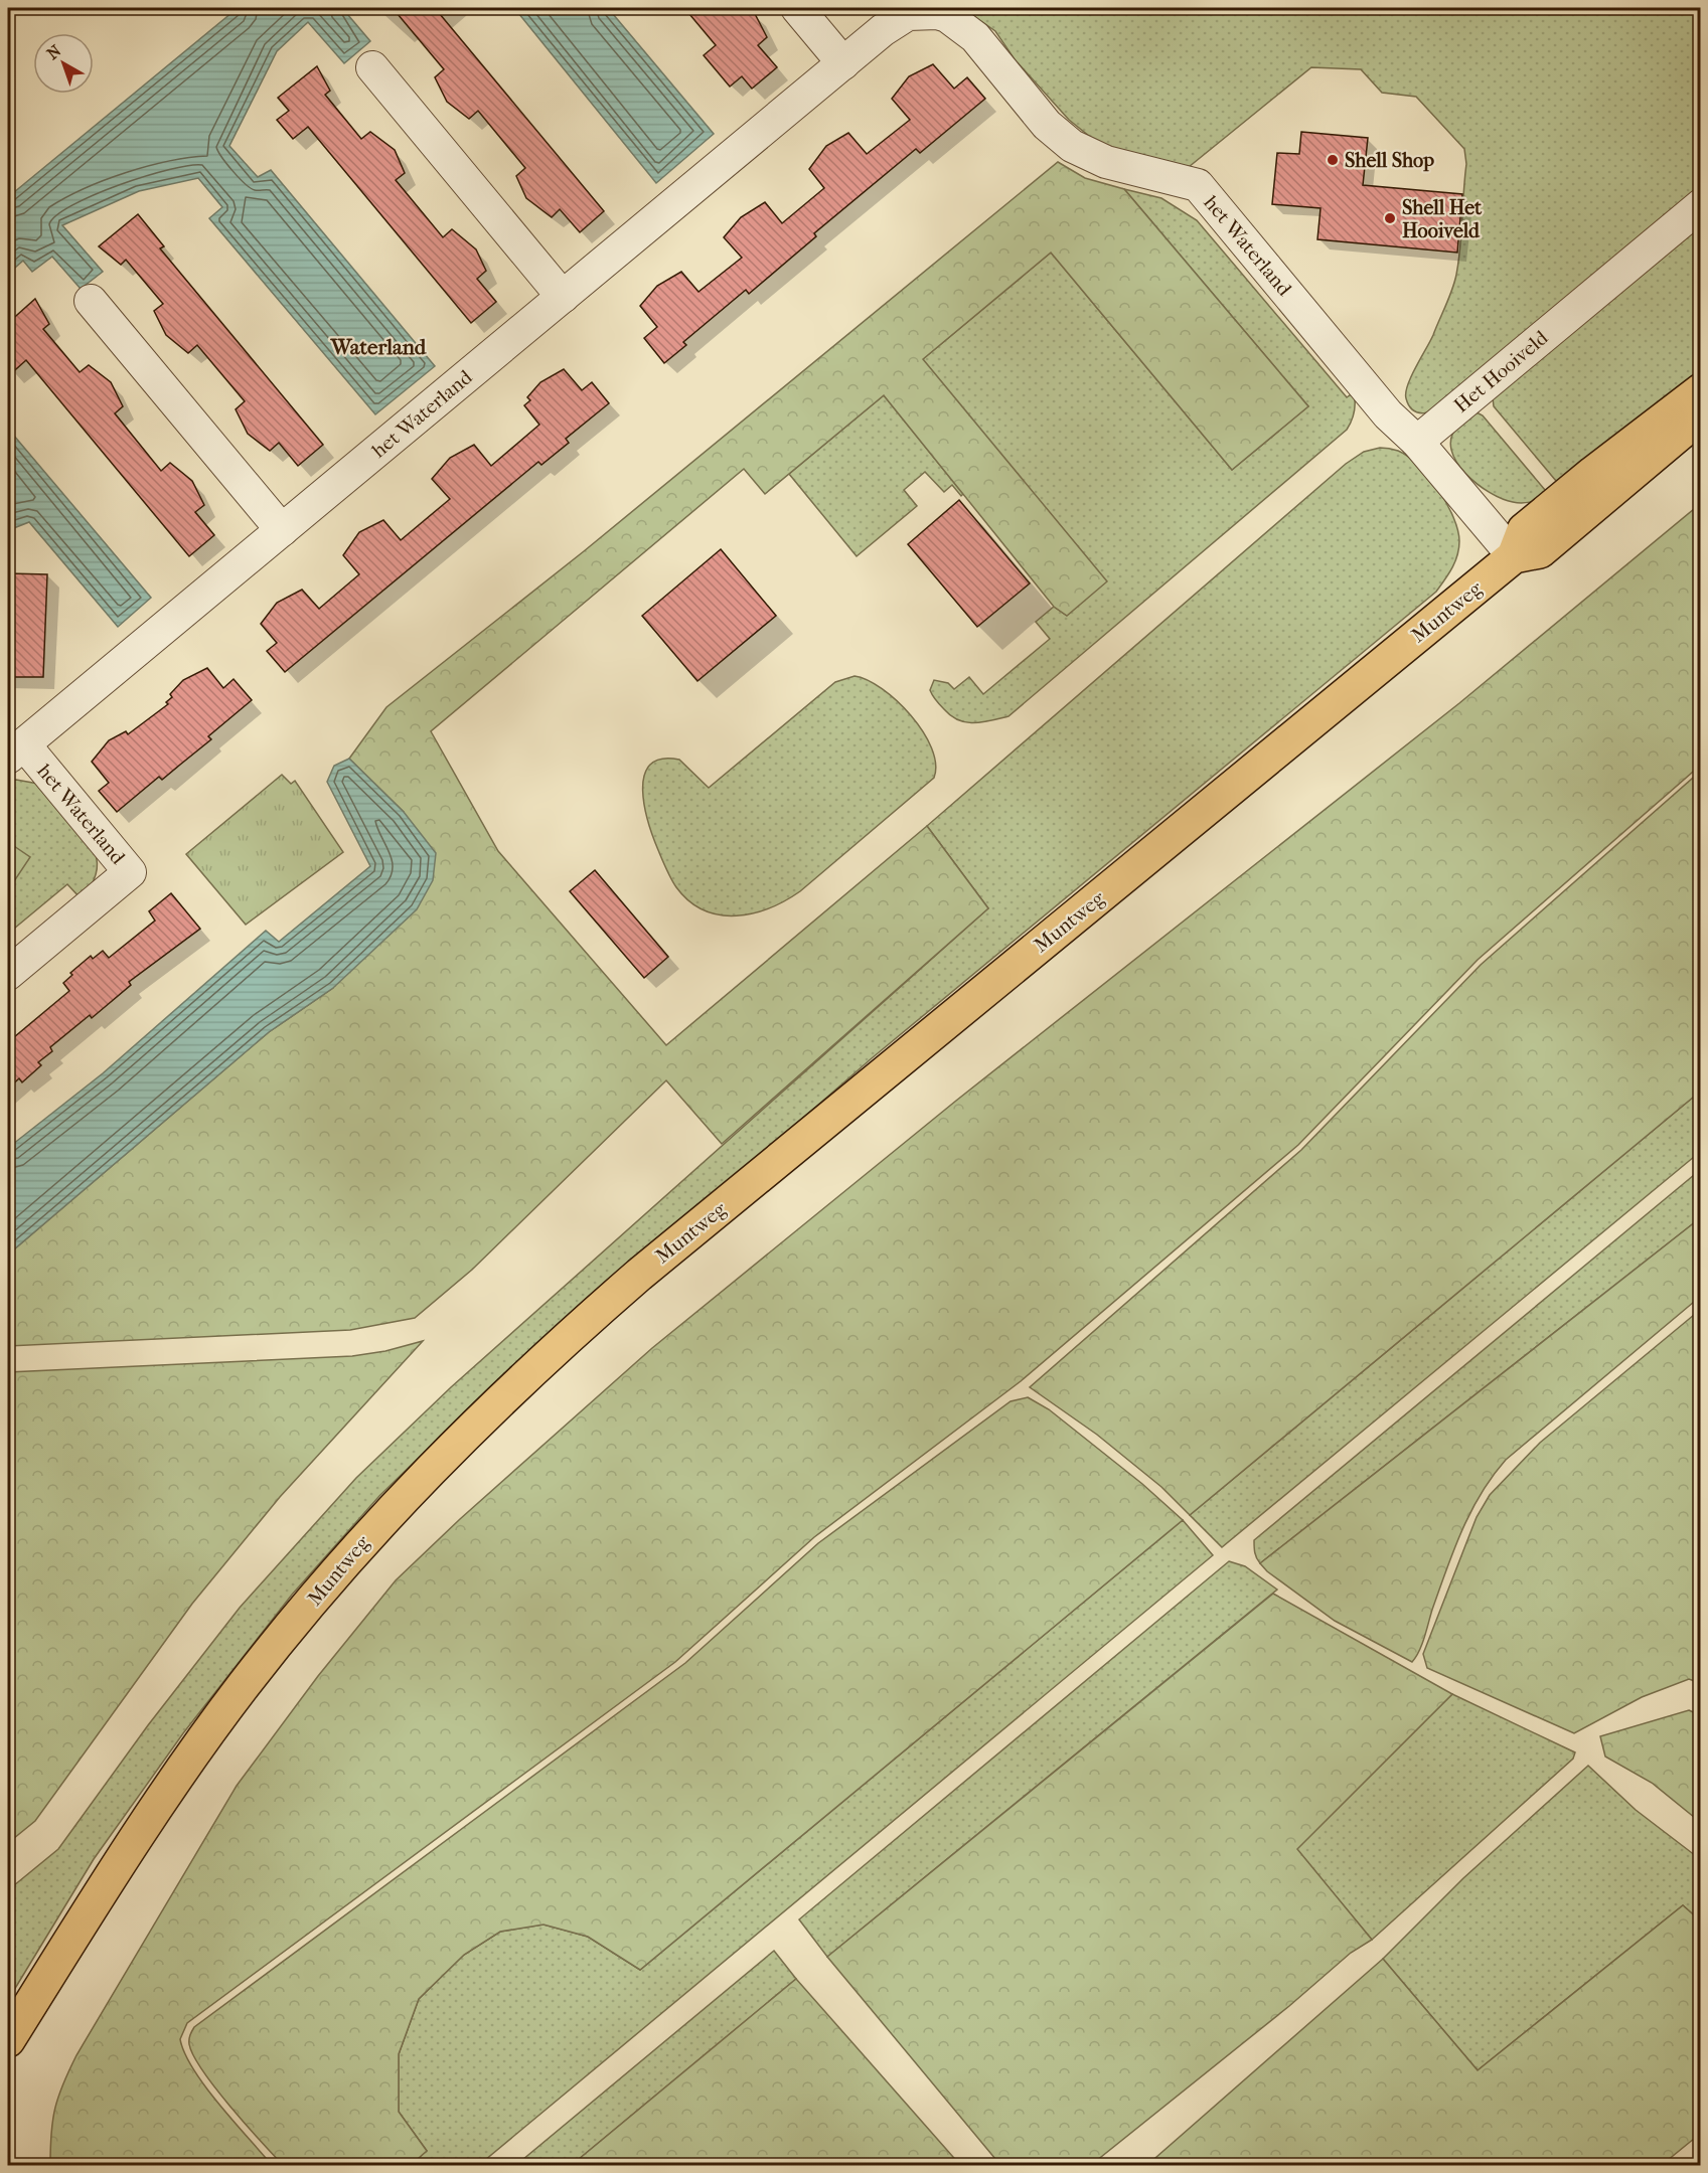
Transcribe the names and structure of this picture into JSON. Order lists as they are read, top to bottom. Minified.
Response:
{"streets":{"main road":["Muntweg"],"street":["het Waterland","Het Hooiveld"]},"crossings":[["het Waterland","Het Hooiveld"]],"districts":["Waterland"],"places":["Shell Shop","Shell Het Hooiveld"],"north":"top left"}
